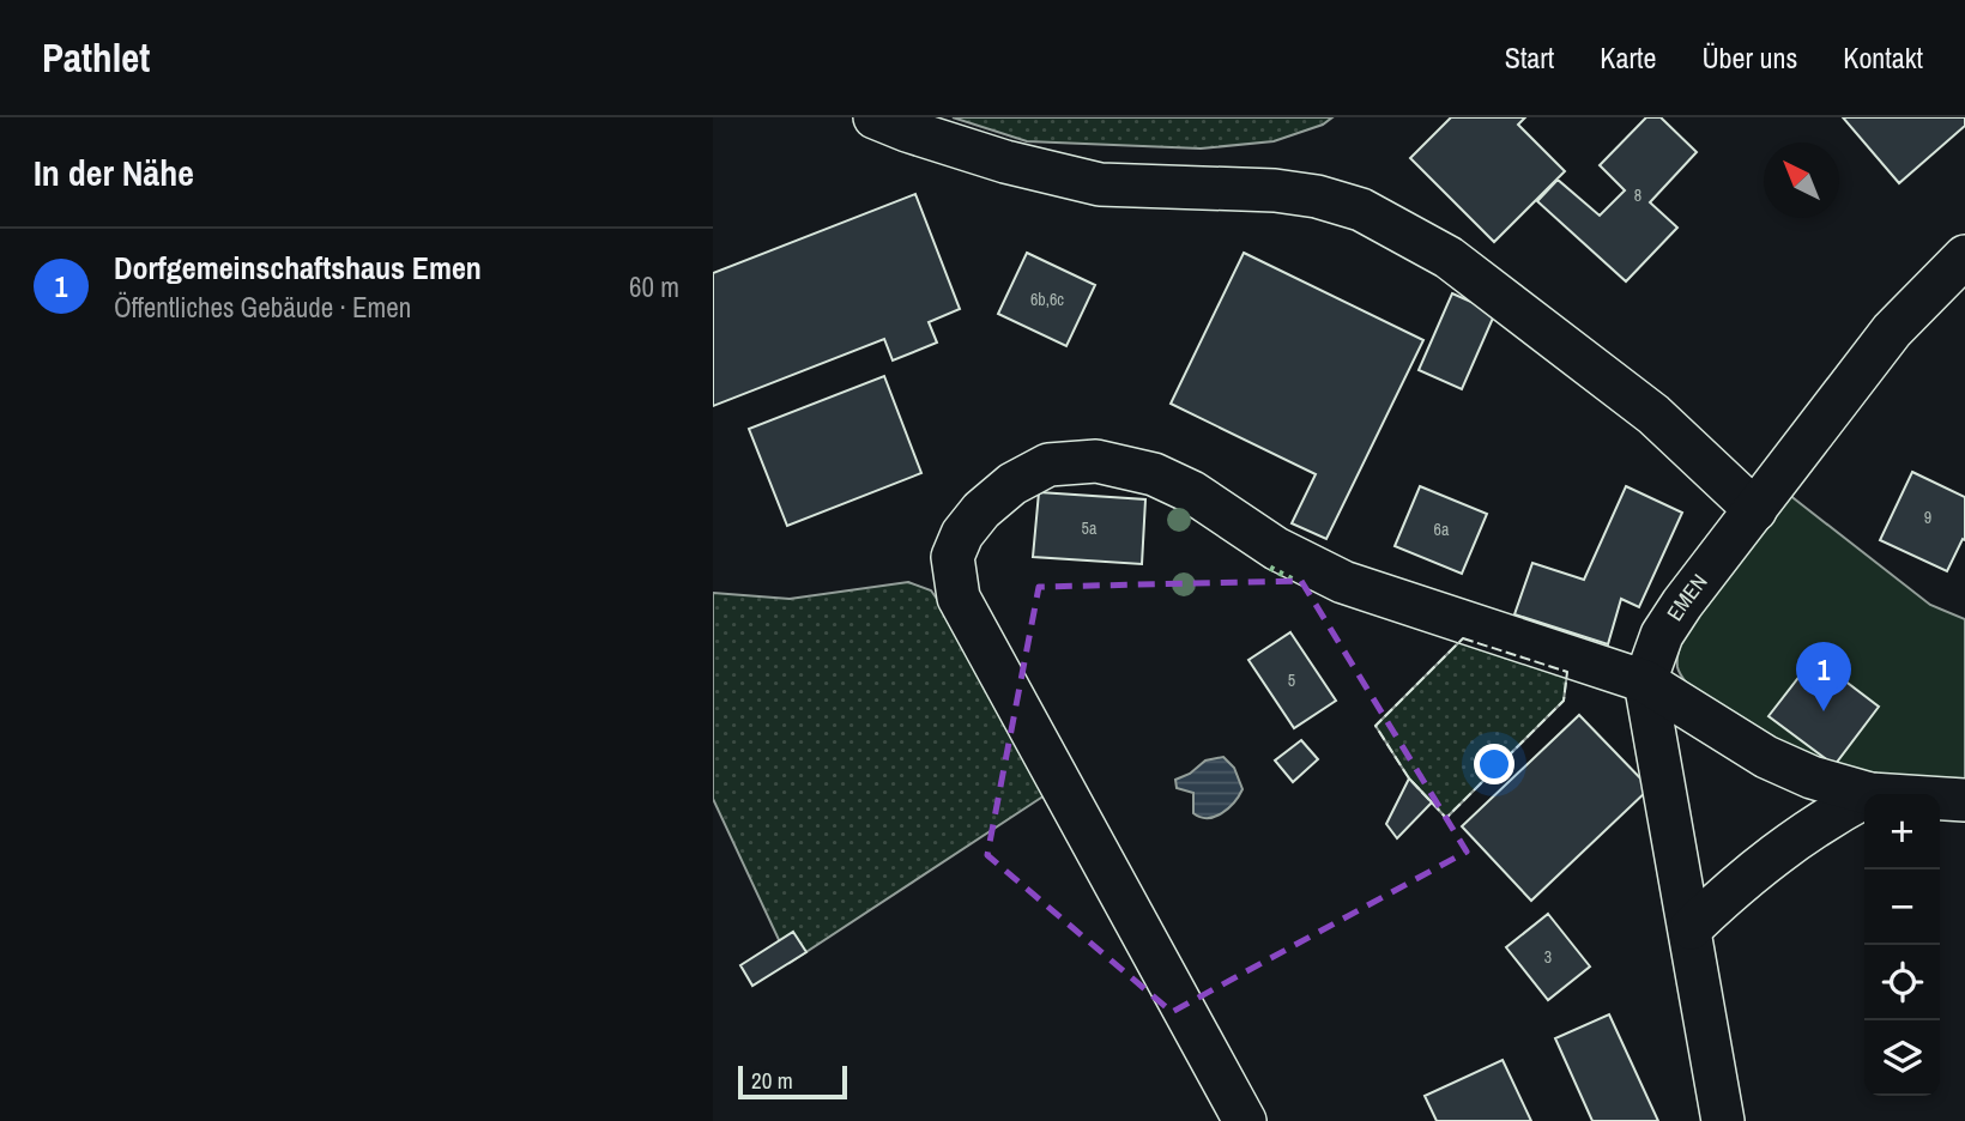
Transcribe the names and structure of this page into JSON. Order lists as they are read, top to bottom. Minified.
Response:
{"streets":{"street":["EMEN"]},"house_numbers":["8","6b,6c","9","5a","6a","5","3"],"scale_bar":"20 m","north":"top left","page":{"header":"Pathlet","nav":["Start","Karte","Über uns","Kontakt"],"heading":"In der Nähe","list":[{"mark":"1","name":"Dorfgemeinschaftshaus Emen","note":"Öffentliches Gebäude · Emen","value":"60 m"}],"pins":"1","map_buttons":["+","−"],"scale":"20 m"}}
